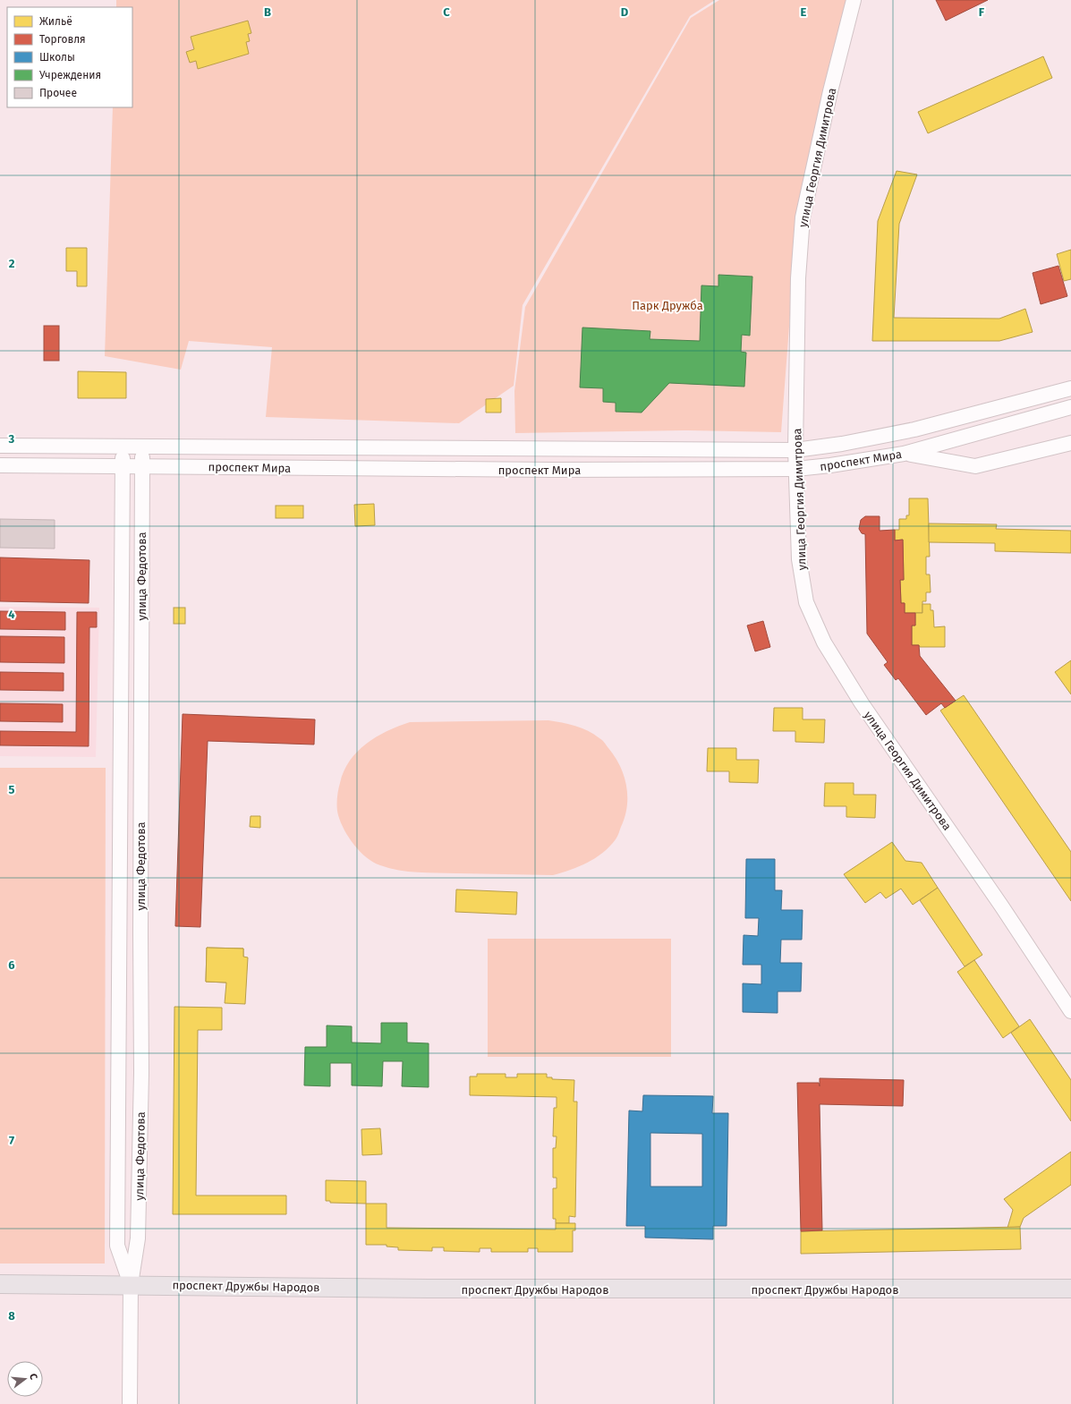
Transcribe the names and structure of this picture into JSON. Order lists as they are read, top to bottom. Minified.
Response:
{"streets":{"main road":["проспект Дружбы Народов"],"street":["улица Георгия Димитрова","проспект Мира","улица Федотова"]},"crossings":[["улица Георгия Димитрова","проспект Мира"],["проспект Мира","улица Федотова"],["улица Федотова","проспект Дружбы Народов"]],"parks":["Парк Дружба"],"legend":["Жильё","Торговля","Школы","Учреждения","Прочее"],"north":"right","grid":{"columns":["B","C","D","E","F"],"rows":["2","3","4","5","6","7","8"]}}
